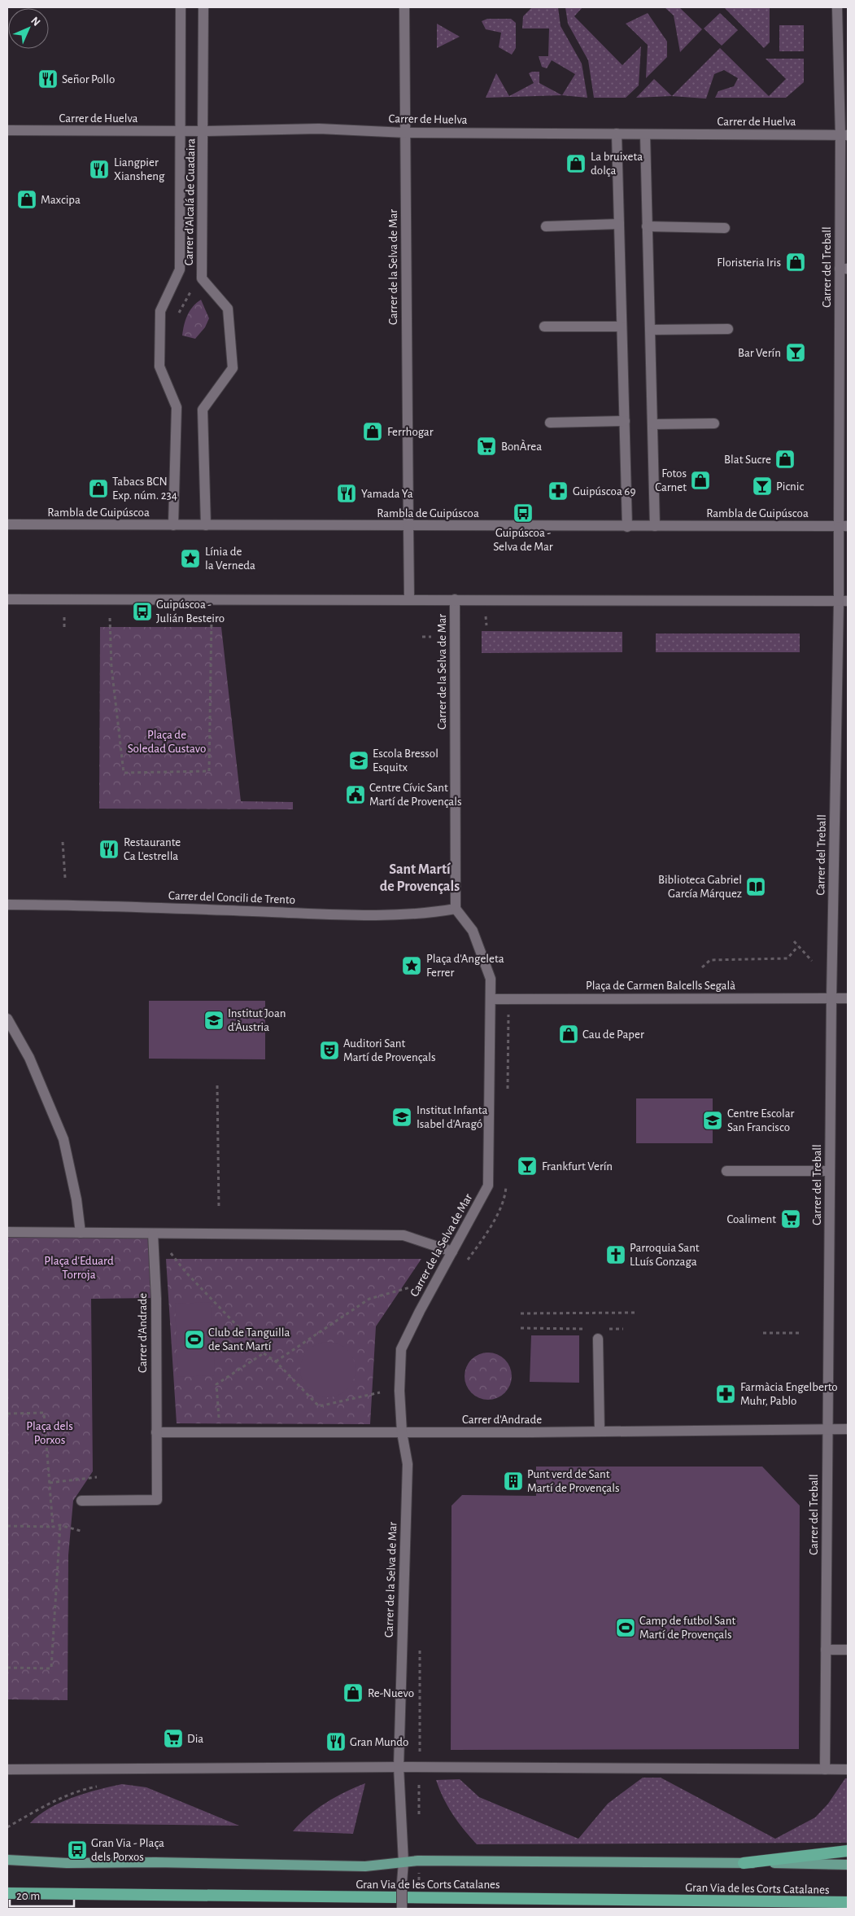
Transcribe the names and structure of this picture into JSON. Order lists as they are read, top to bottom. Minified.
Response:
{"streets":{"highway":["Gran Via de les Corts Catalanes"],"street":["Carrer de Huelva","Carrer d'Alcalá de Guadaira","Carrer de la Selva de Mar","Carrer del Treball","Rambla de Guipúscoa","Carrer del Concili de Trento","Plaça de Carmen Balcells Segalà","Carrer d'Andrade"]},"crossings":[["Carrer de Huelva","Carrer d'Alcalá de Guadaira"],["Carrer de Huelva","Carrer de la Selva de Mar"],["Carrer de Huelva","Carrer del Treball"],["Carrer d'Alcalá de Guadaira","Rambla de Guipúscoa"],["Carrer de la Selva de Mar","Rambla de Guipúscoa"],["Carrer de la Selva de Mar","Carrer del Concili de Trento"],["Carrer de la Selva de Mar","Plaça de Carmen Balcells Segalà"],["Carrer de la Selva de Mar","Carrer d'Andrade"],["Carrer del Treball","Rambla de Guipúscoa"],["Carrer del Treball","Plaça de Carmen Balcells Segalà"],["Carrer del Treball","Carrer d'Andrade"]],"districts":["Sant Martí de Provençals"],"parks":["Plaça de Soledad Gustavo","Plaça d'Eduard Torroja","Plaça dels Porxos"],"places":{"restaurant":["Señor Pollo","Liangpier Xiansheng","Yamada Ya","Restaurante Ca L'estrella","Gran Mundo"],"shop":["La bruixeta dolça","Maxcipa","Floristeria Iris","Ferrhogar","Blat Sucre","Fotos Carnet","Tabacs BCN Exp. núm. 234","Cau de Paper","Re-Nuevo"],"bar":["Bar Verín","Picnic","Frankfurt Verín"],"supermarket":["BonÀrea","Coaliment","Dia"],"pharmacy":["Guipúscoa 69","Farmàcia Engelberto Muhr, Pablo"],"bus stop":["Guipúscoa - Selva de Mar","Guipúscoa - Julián Besteiro","Gran Via - Plaça dels Porxos"],"place":["Línia de la Verneda","Plaça d'Angeleta Ferrer"],"school or university":["Escola Bressol Esquitx","Institut Joan d'Àustria","Institut Infanta Isabel d'Aragó","Centre Escolar San Francisco"],"public building":["Centre Cívic Sant Martí de Provençals"],"library":["Biblioteca Gabriel García Márquez"],"theatre":["Auditori Sant Martí de Provençals"],"church":["Parroquia Sant LLuís Gonzaga"],"sports":["Club de Tanguilla de Sant Martí","Camp de futbol Sant Martí de Provençals"],"building":["Punt verd de Sant Martí de Provençals"]},"scale_bar":"20 m","north":"top right"}
